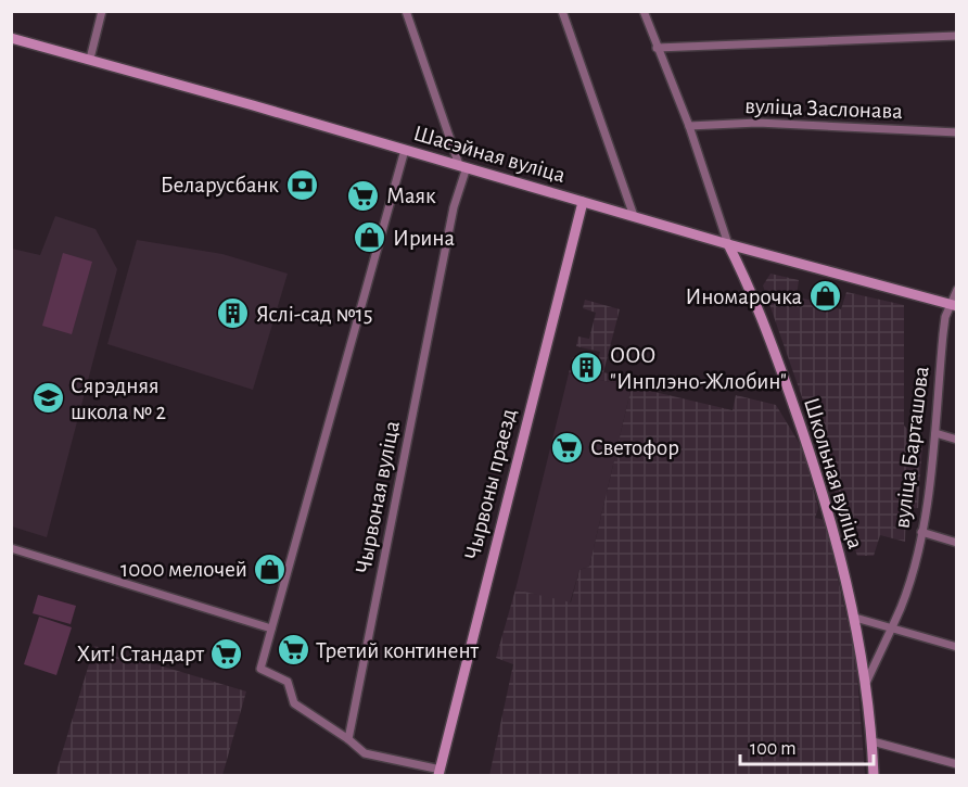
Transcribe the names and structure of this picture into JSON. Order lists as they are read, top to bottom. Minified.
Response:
{"streets":{"street":["вуліца Заслонава","Шасэйная вуліца","вуліца Барташова","Школьная вуліца","Чырвоны праезд","Чырвоная вуліца"]},"crossings":[["вуліца Заслонава","Школьная вуліца"],["Шасэйная вуліца","вуліца Барташова"],["Шасэйная вуліца","Школьная вуліца"],["Шасэйная вуліца","Чырвоны праезд"],["Шасэйная вуліца","Чырвоная вуліца"],["вуліца Барташова","Школьная вуліца"]],"places":{"bank":["Беларусбанк"],"supermarket":["Маяк","Светофор","Третий континент","Хит! Стандарт"],"shop":["Ирина","Иномарочка","1000 мелочей"],"building":["Яслі-сад №15","ООО \"Инплэно-Жлобин\""],"school or university":["Сярэдняя школа № 2"]},"scale_bar":"100 m"}
